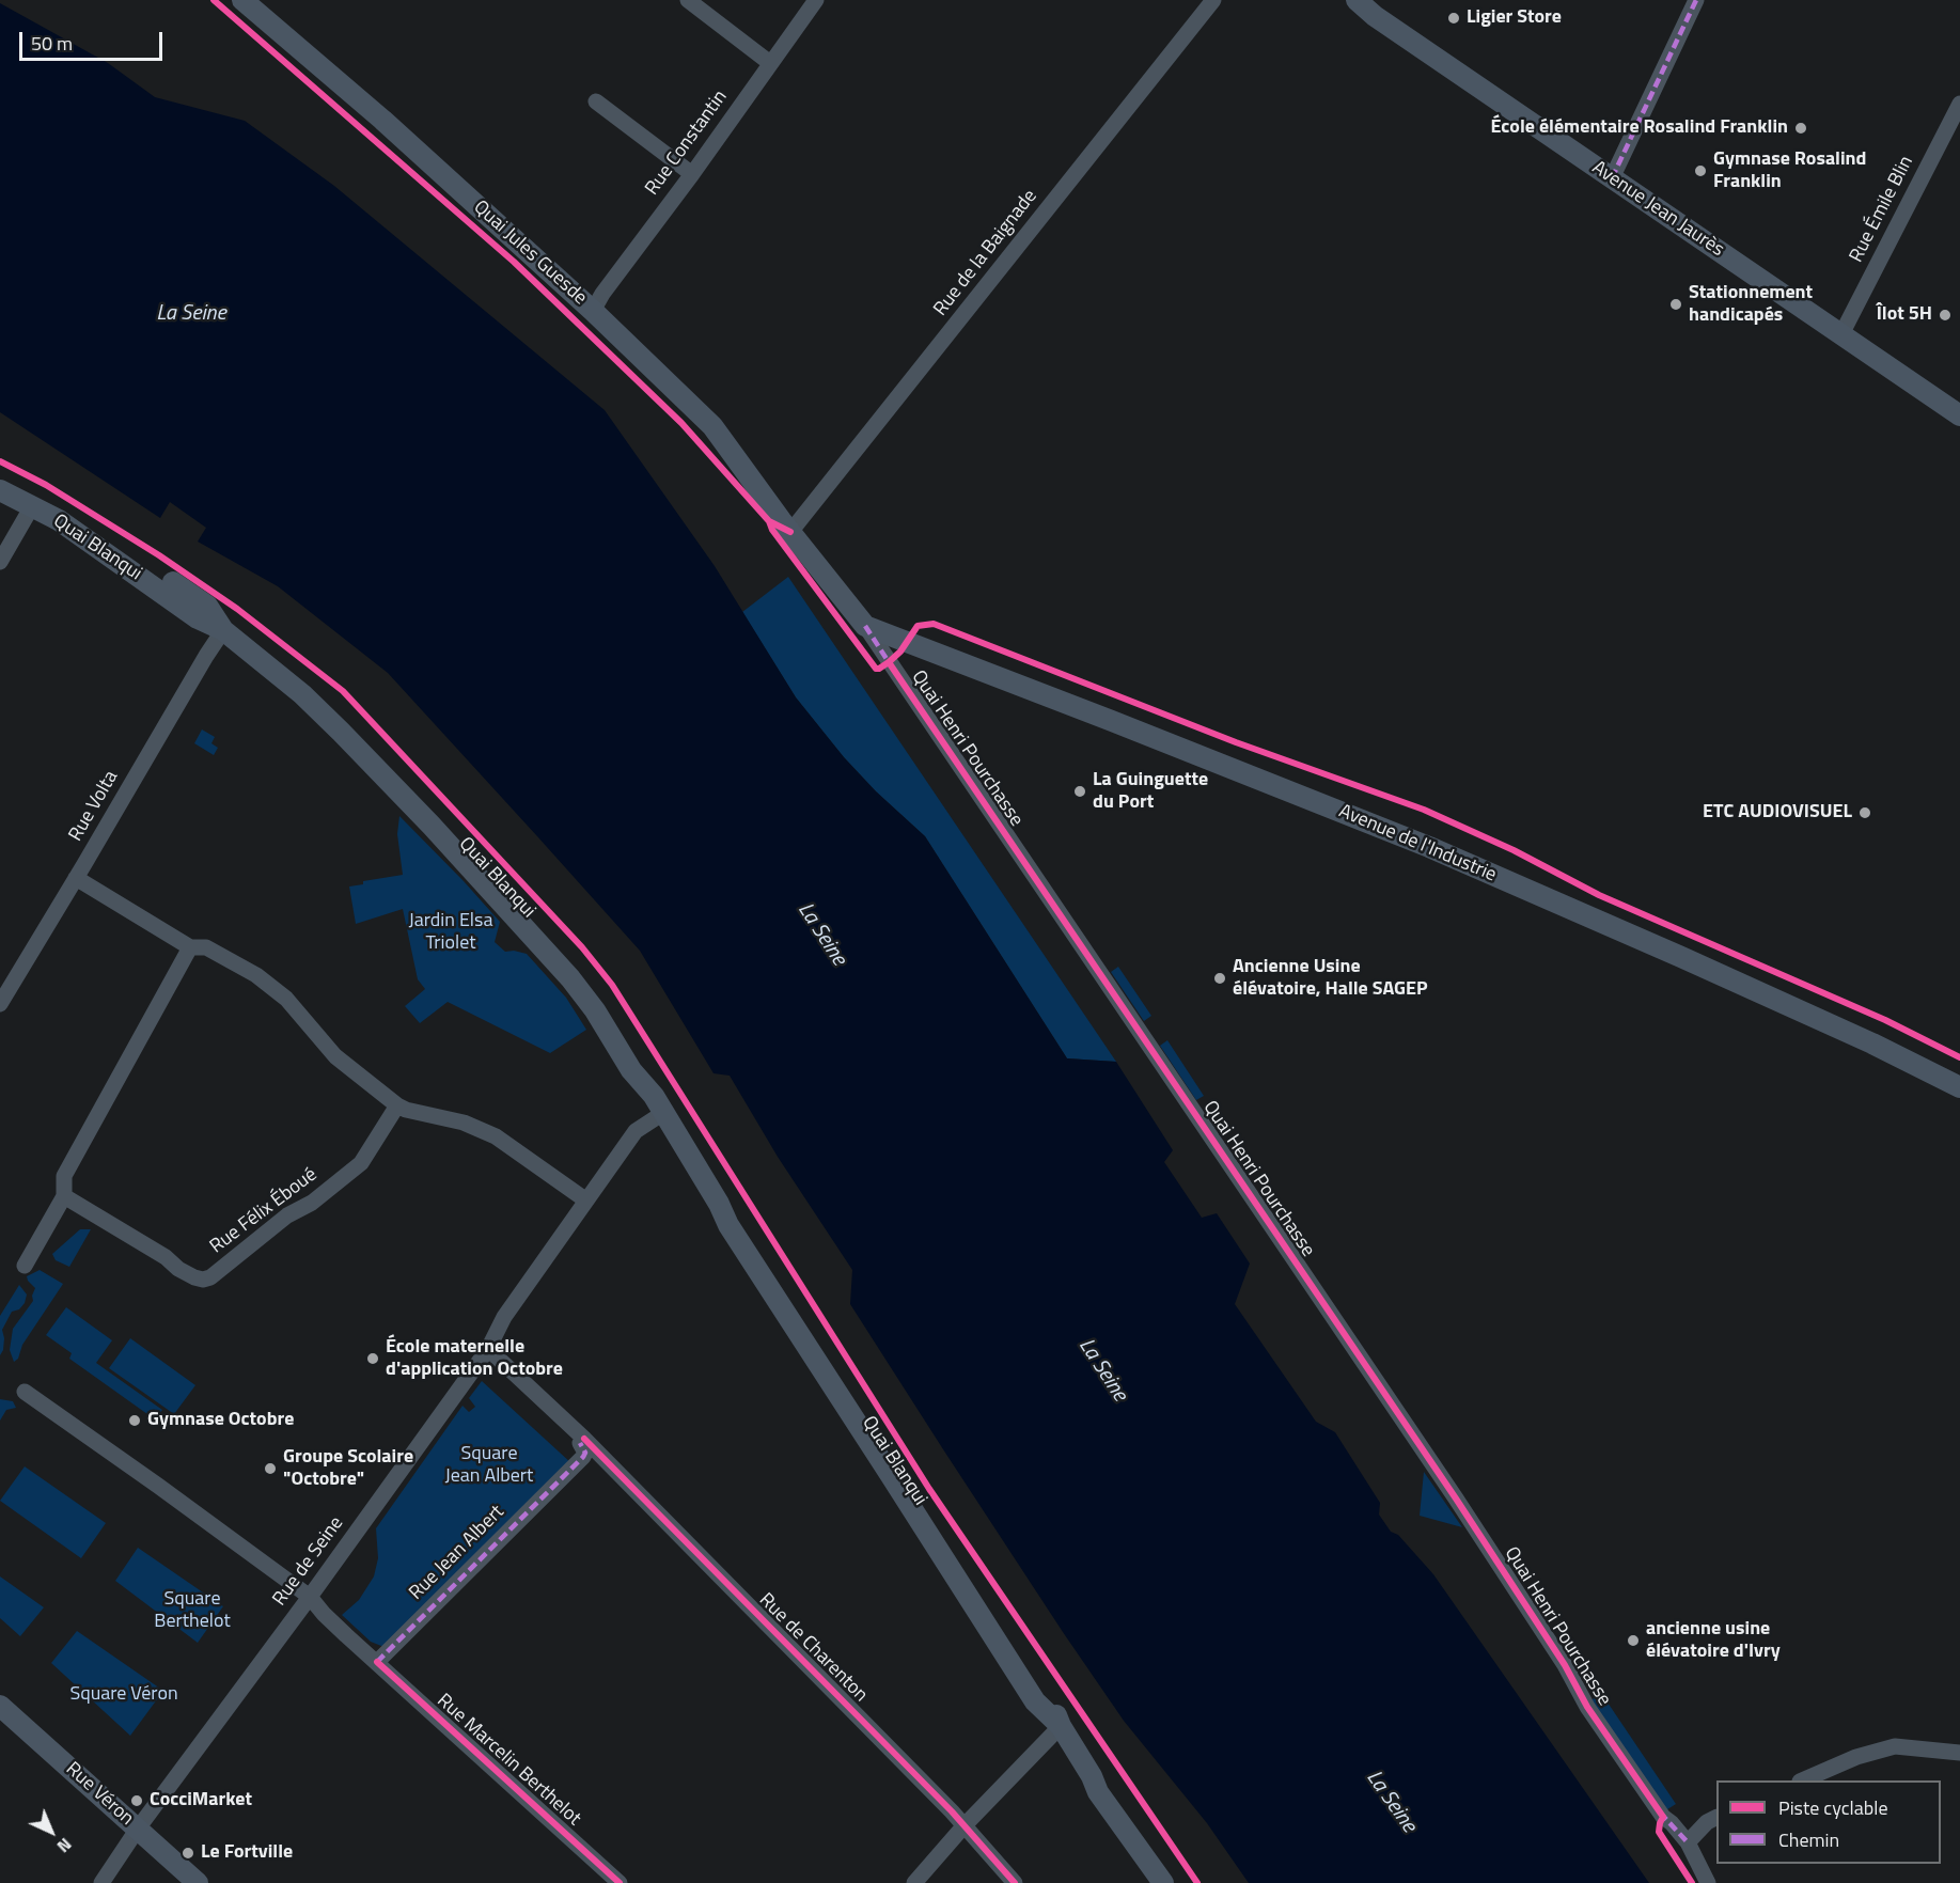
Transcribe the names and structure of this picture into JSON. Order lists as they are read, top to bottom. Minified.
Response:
{"streets":{"main road":["Avenue Jean Jaurès","Quai Jules Guesde","Quai Blanqui","Quai Henri Pourchasse","Avenue de l'Industrie","Rue Véron"],"street":["Rue Constantin","Rue Émile Blin","Rue de la Baignade","Rue Volta","Rue Félix Éboué","Rue Jean Albert","Rue de Seine","Rue de Charenton","Rue Marcelin Berthelot"]},"crossings":[["Rue Constantin","Quai Jules Guesde"],["Avenue Jean Jaurès","Rue Émile Blin"],["Quai Jules Guesde","Rue de la Baignade"],["Quai Jules Guesde","Quai Henri Pourchasse"],["Rue de la Baignade","Quai Henri Pourchasse"],["Quai Blanqui","Rue Volta"],["Quai Blanqui","Rue de Seine"],["Quai Henri Pourchasse","Avenue de l'Industrie"],["Rue Jean Albert","Rue Marcelin Berthelot"],["Rue de Seine","Rue de Charenton"],["Rue de Seine","Rue Marcelin Berthelot"],["Rue de Seine","Rue Véron"]],"water":["La Seine"],"parks":["Jardin Elsa Triolet","Square Jean Albert","Square Berthelot","Square Véron"],"places":["Ligier Store","École élémentaire Rosalind Franklin","Gymnase Rosalind Franklin","Stationnement handicapés","Îlot 5H","La Guinguette du Port","ETC AUDIOVISUEL","Ancienne Usine élévatoire, Halle SAGEP","École maternelle d'application Octobre","Gymnase Octobre","Groupe Scolaire \"Octobre\"","ancienne usine élévatoire d'Ivry","CocciMarket","Le Fortville"],"legend":["Piste cyclable","Chemin"],"scale_bar":"50 m","north":"bottom right"}
